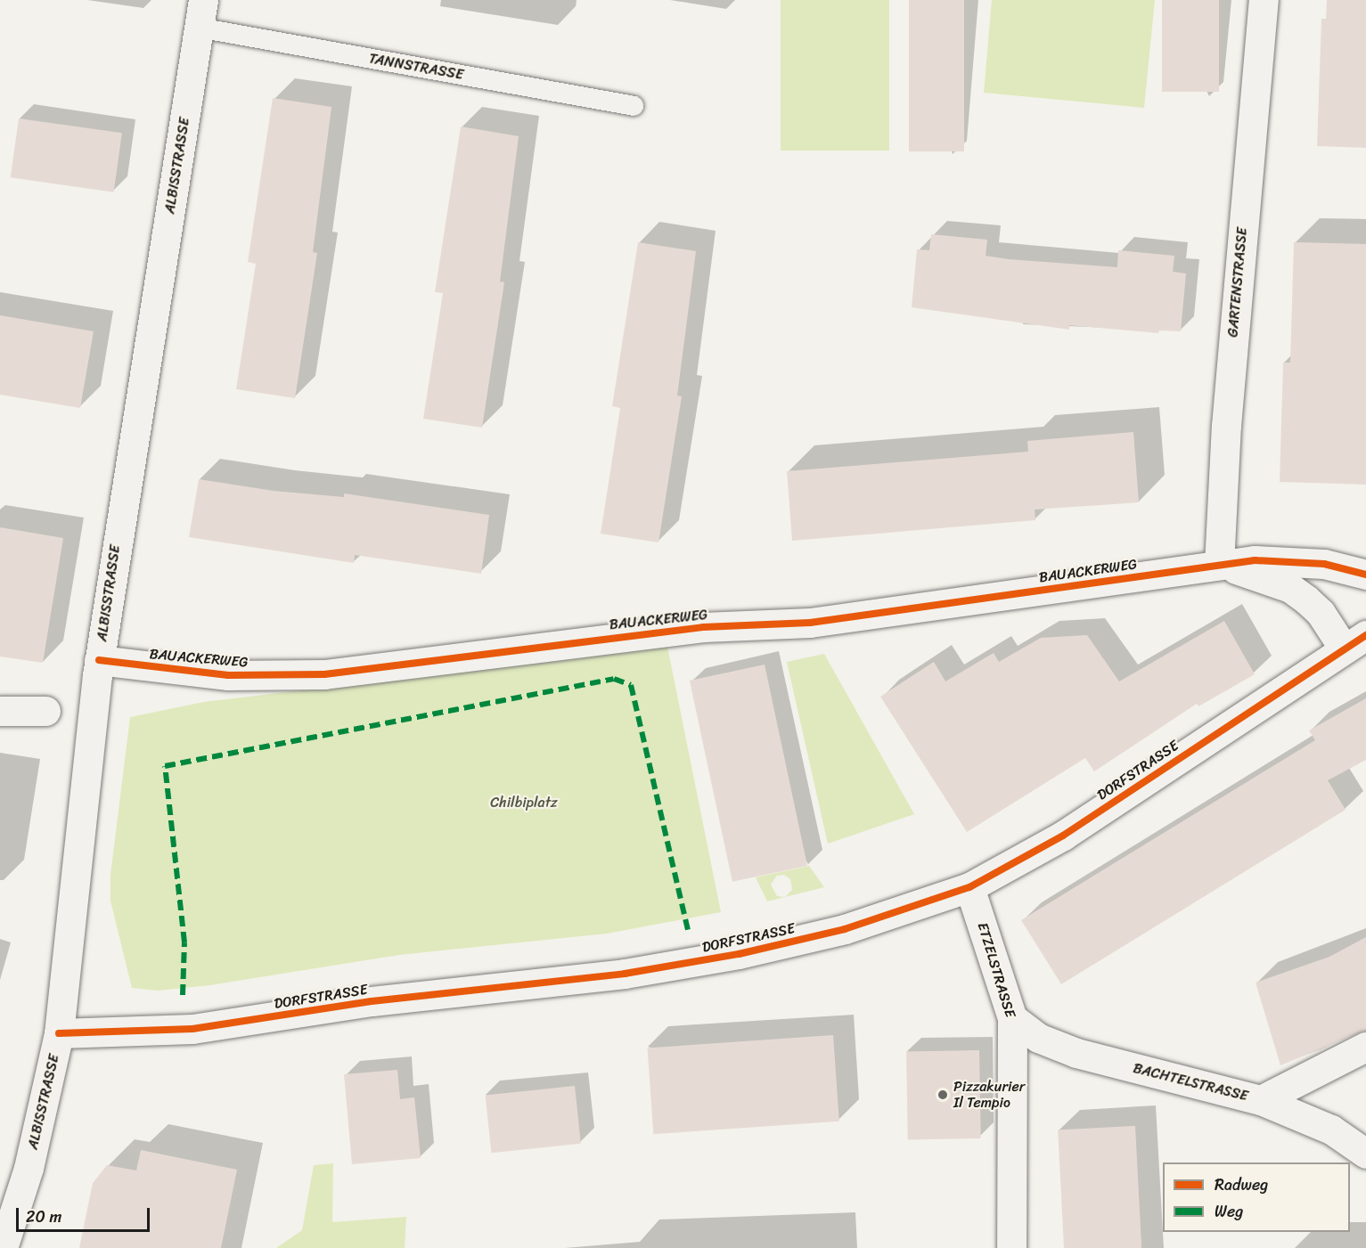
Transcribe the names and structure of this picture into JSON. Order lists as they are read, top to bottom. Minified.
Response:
{"streets":{"street":["ALBISSTRASSE","GARTENSTRASSE","BAUACKERWEG","DORFSTRASSE","ETZELSTRASSE","BACHTELSTRASSE"],"lane":["TANNSTRASSE"]},"crossings":[["TANNSTRASSE","ALBISSTRASSE"],["ALBISSTRASSE","BAUACKERWEG"],["ALBISSTRASSE","DORFSTRASSE"],["GARTENSTRASSE","BAUACKERWEG"],["DORFSTRASSE","ETZELSTRASSE"],["ETZELSTRASSE","BACHTELSTRASSE"]],"parks":["Chilbiplatz"],"places":["Pizzakurier Il Tempio"],"legend":["Radweg","Weg"],"scale_bar":"20 m"}
